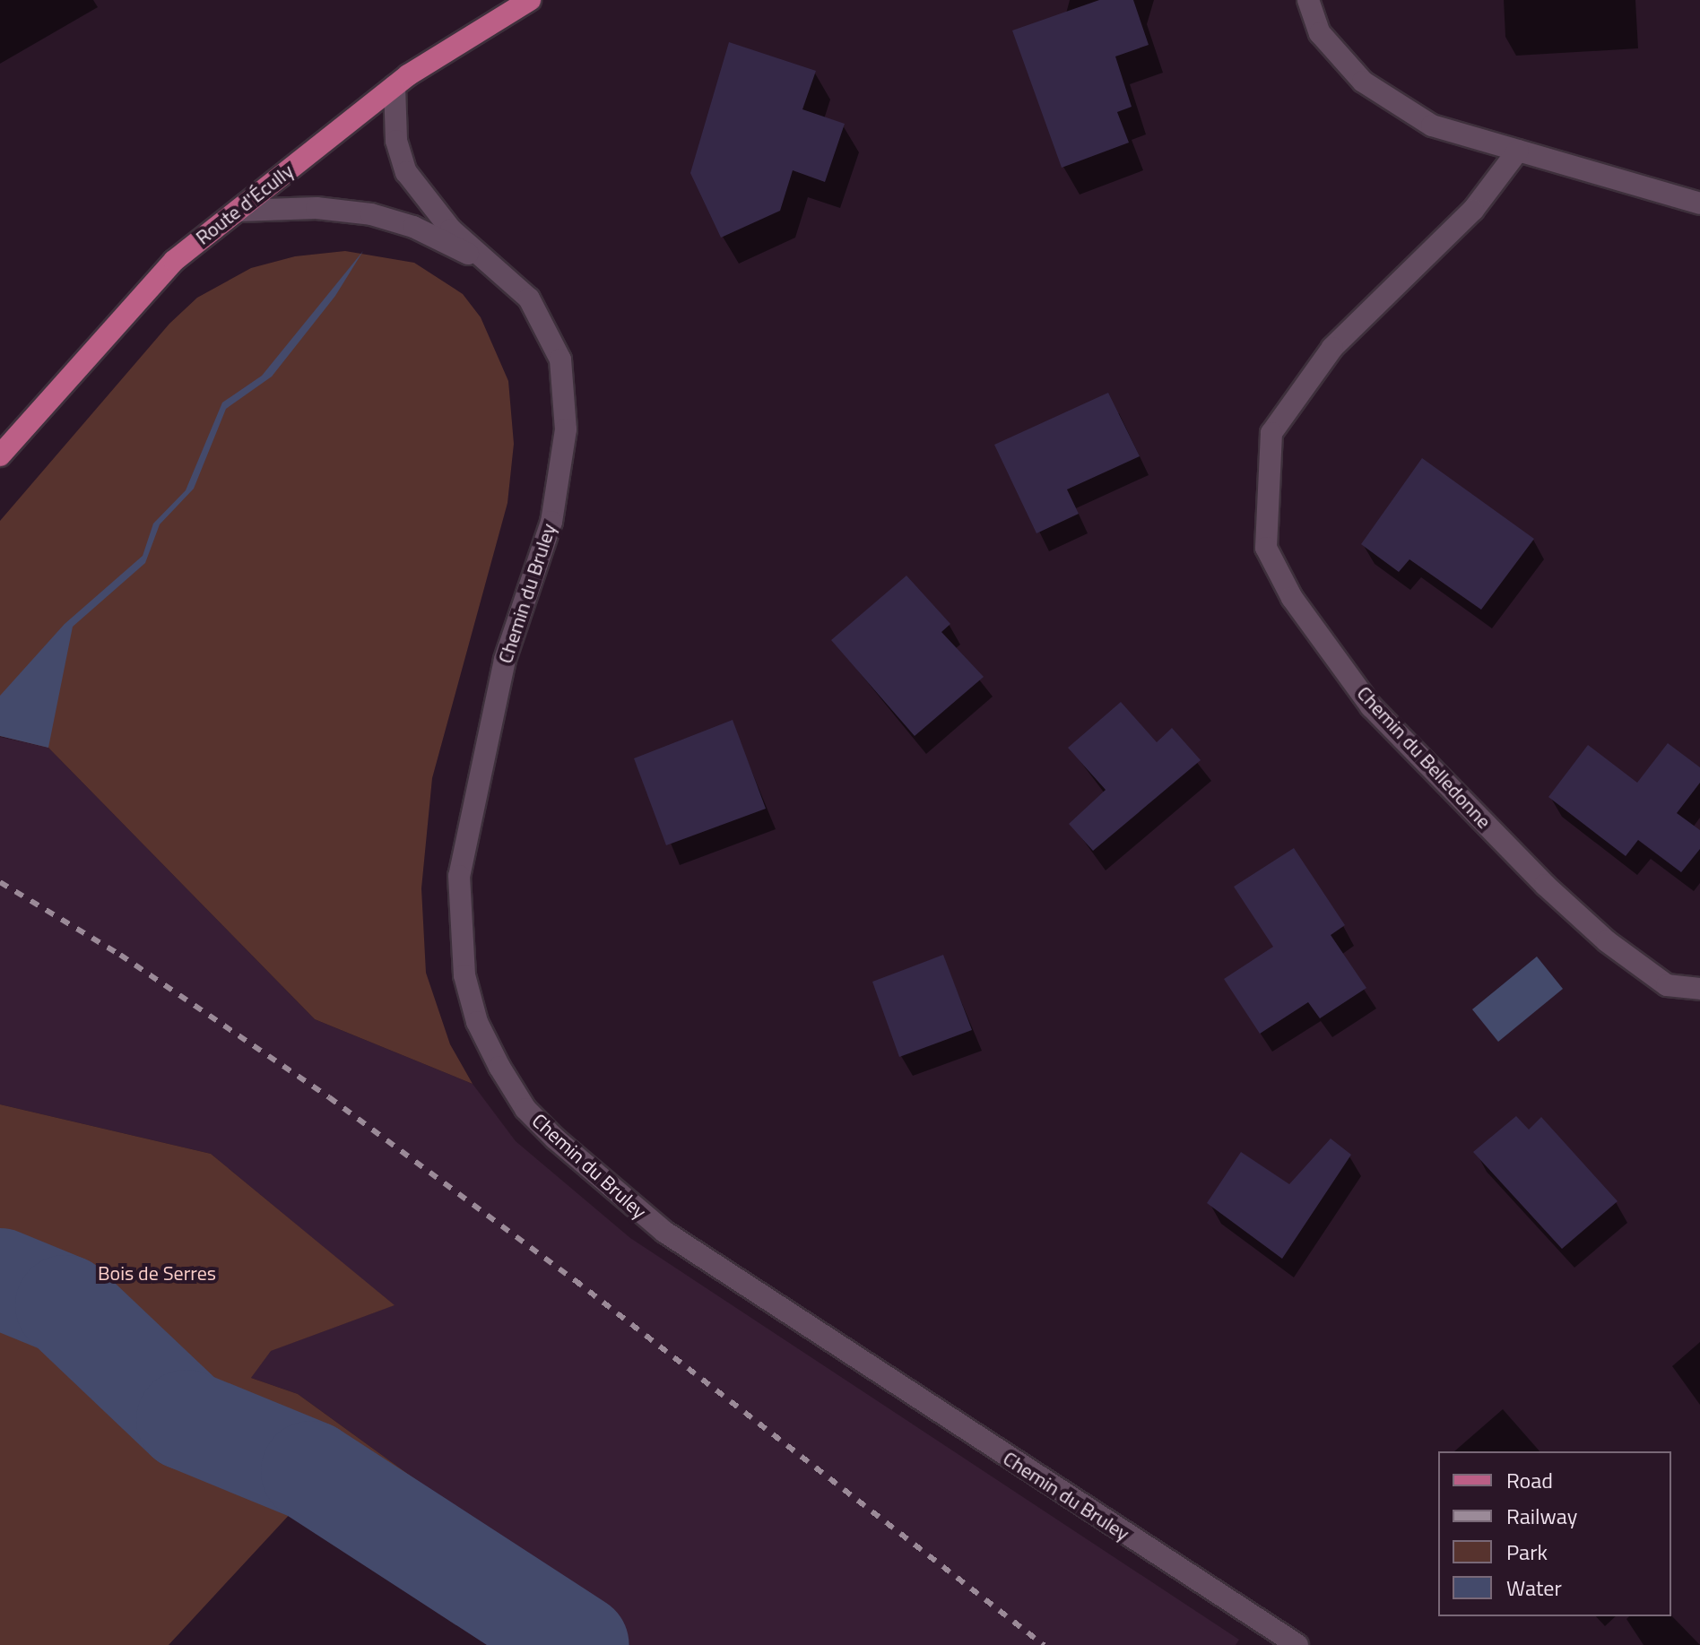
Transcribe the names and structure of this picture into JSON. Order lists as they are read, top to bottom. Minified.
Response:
{"streets":{"main road":["Route d'Écully"],"street":["Chemin du Bruley","Chemin du Belledonne"]},"crossings":[["Route d'Écully","Chemin du Bruley"]],"parks":["Bois de Serres"],"legend":["Road","Railway","Park","Water"]}
